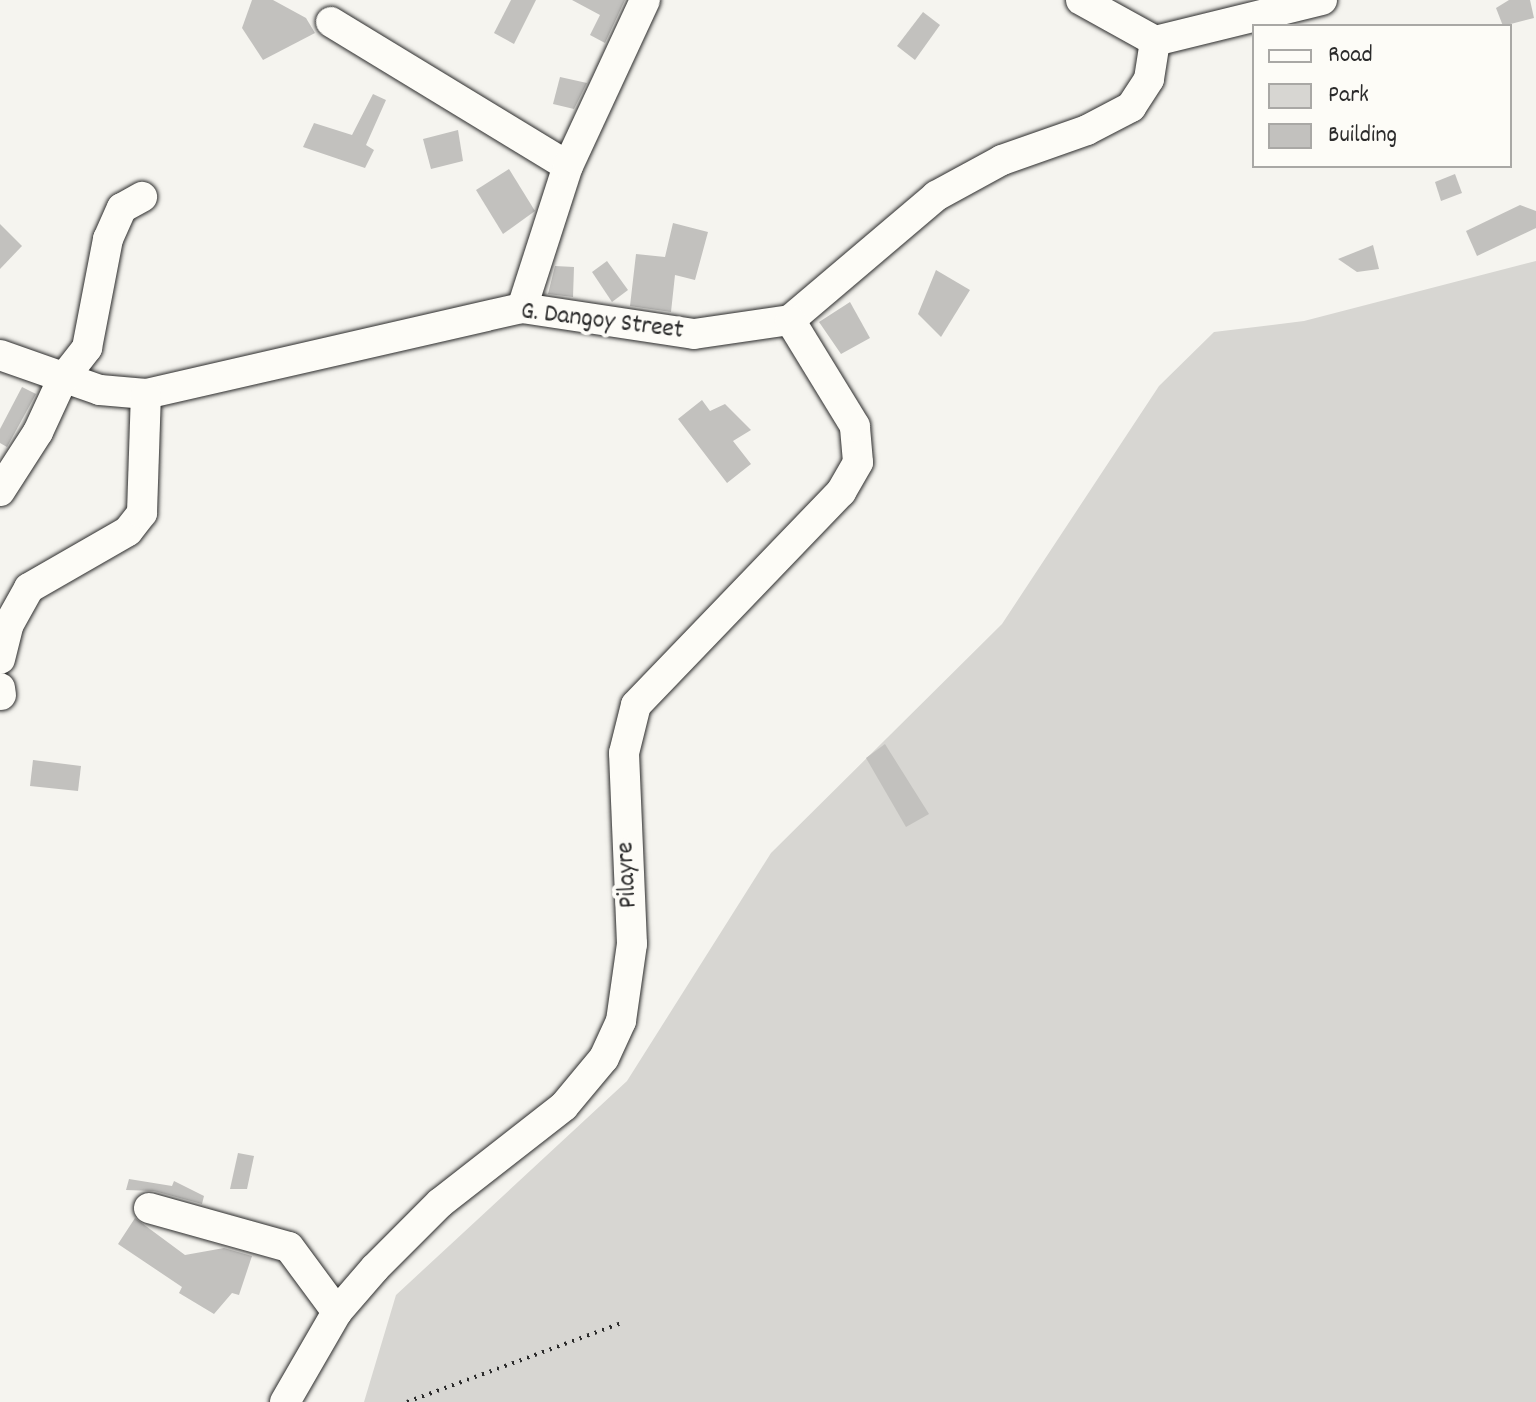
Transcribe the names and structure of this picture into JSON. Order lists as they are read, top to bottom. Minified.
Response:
{"streets":{"street":["G. Dangoy Street","Pilayre"]},"crossings":[["G. Dangoy Street","Pilayre"]],"legend":["Road","Park","Building"]}
